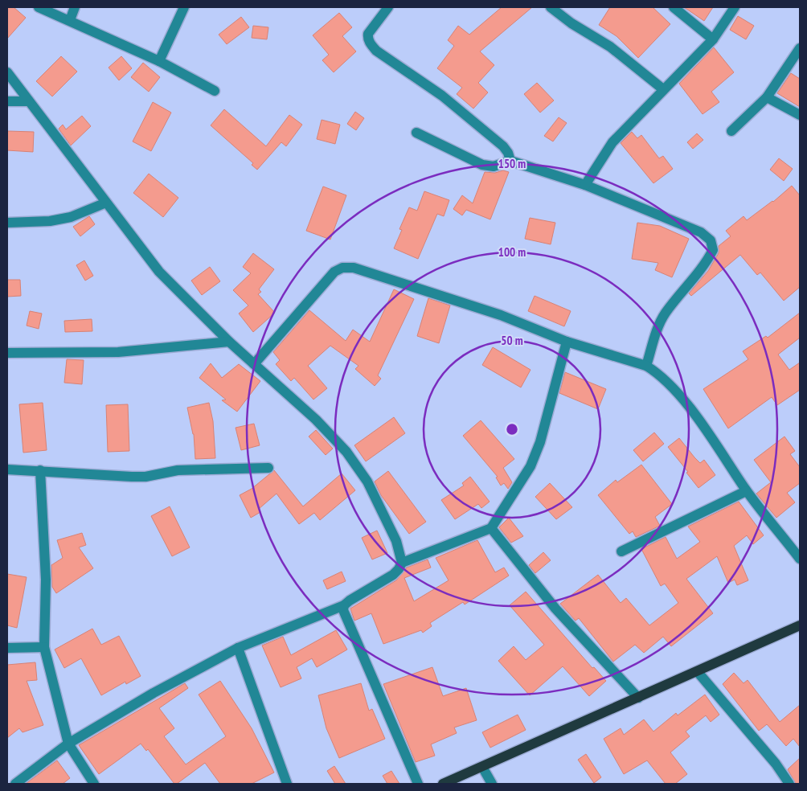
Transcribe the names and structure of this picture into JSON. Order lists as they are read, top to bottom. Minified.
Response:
{"rings":["150 m","100 m","50 m"]}
